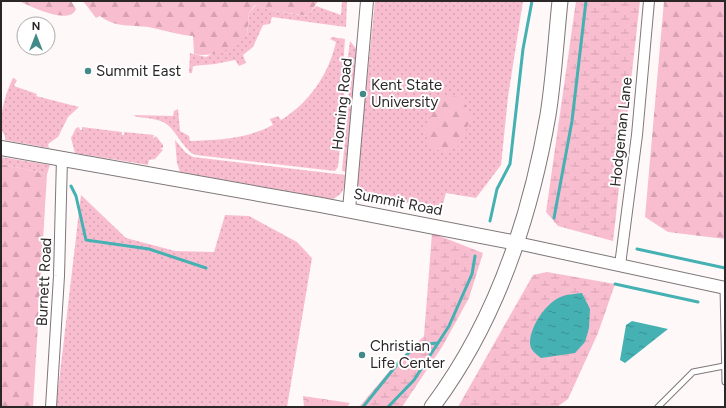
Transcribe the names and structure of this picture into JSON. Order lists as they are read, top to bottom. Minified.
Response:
{"streets":{"main road":["Summit Road"],"street":["Horning Road","Hodgeman Lane","Burnett Road"]},"crossings":[["Horning Road","Summit Road"],["Hodgeman Lane","Summit Road"],["Summit Road","Burnett Road"]],"places":["Summit East","Kent State University","Christian Life Center"],"north":"top"}
